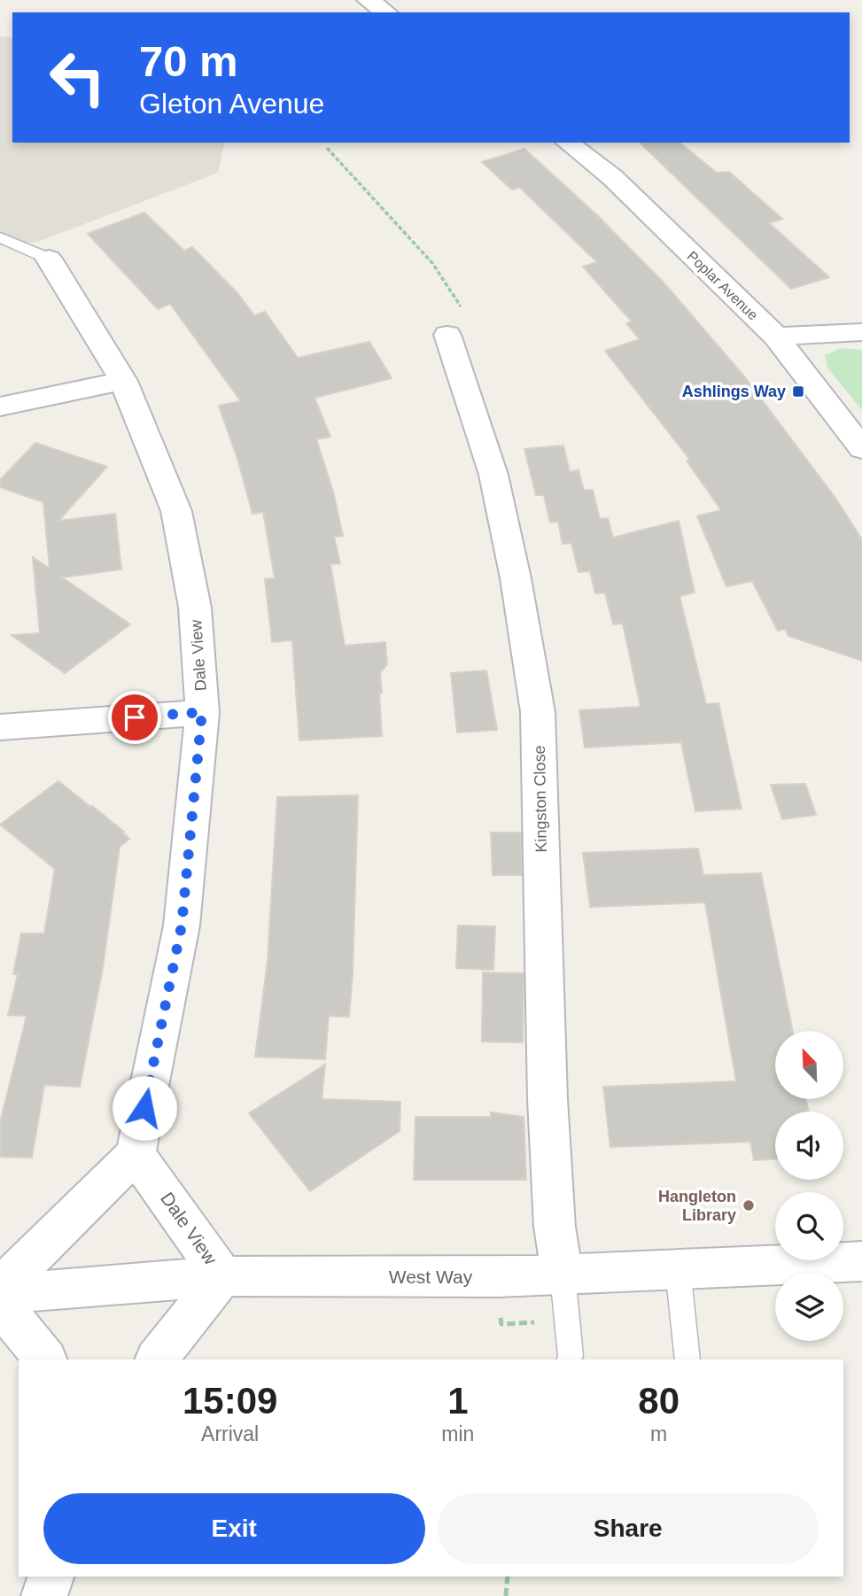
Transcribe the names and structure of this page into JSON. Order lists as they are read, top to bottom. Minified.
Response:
{"streets":{"street":["Poplar Avenue","Dale View","Kingston Close","West Way"]},"crossings":[["Dale View","West Way"],["Kingston Close","West Way"]],"places":{"transit":["Ashlings Way"],"other":["Hangleton Library"]},"north":"top left","page":{"turn":["70 m","Gleton Avenue"],"eta":["15:09","Arrival","1","min","80","m"],"buttons":["Exit","Share"]}}
